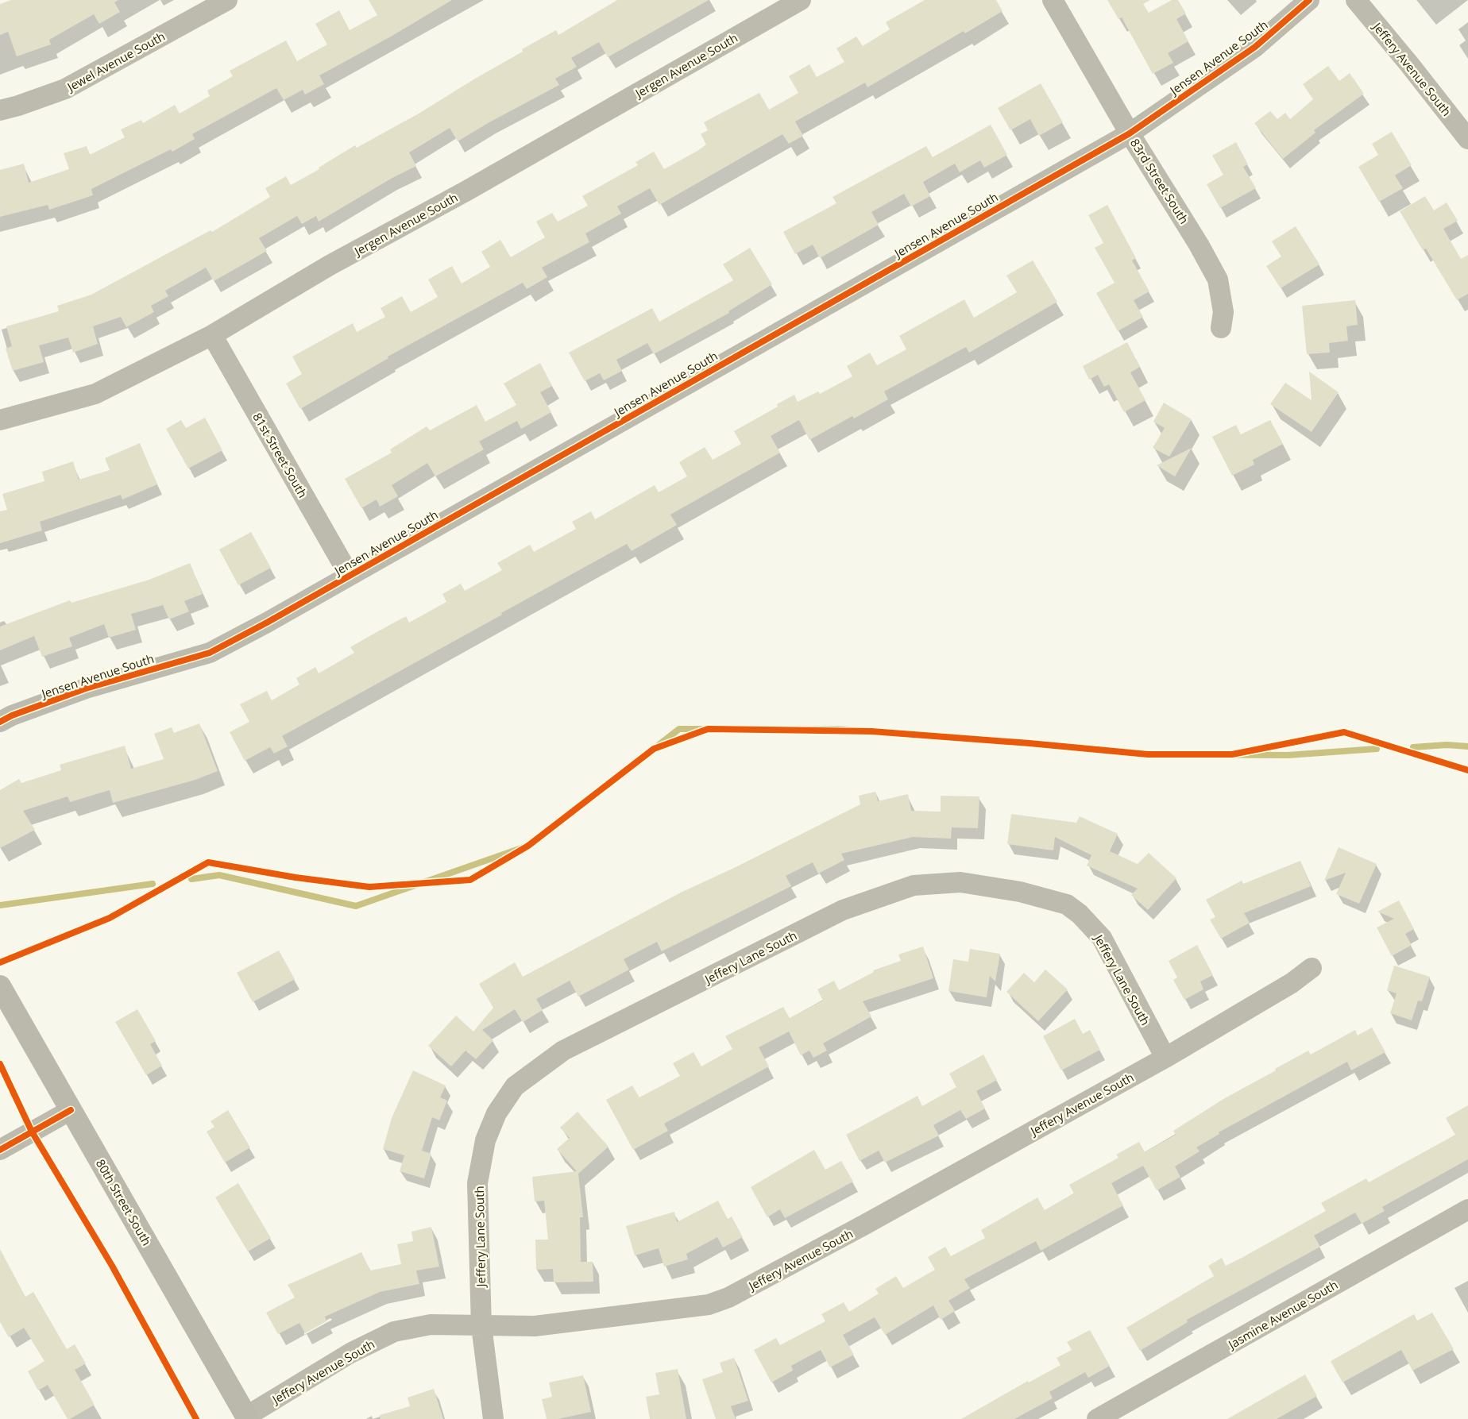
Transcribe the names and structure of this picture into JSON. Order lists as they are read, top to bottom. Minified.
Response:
{"streets":{"main road":["80th Street South"],"street":["Jensen Avenue South","Jewel Avenue South","Jergen Avenue South","Jeffery Avenue South","83rd Street South","81st Street South","Jeffery Lane South","Jasmine Avenue South"]},"crossings":[["Jensen Avenue South","83rd Street South"],["Jensen Avenue South","81st Street South"],["Jergen Avenue South","81st Street South"],["Jeffery Avenue South","Jeffery Lane South"],["Jeffery Avenue South","80th Street South"]]}
